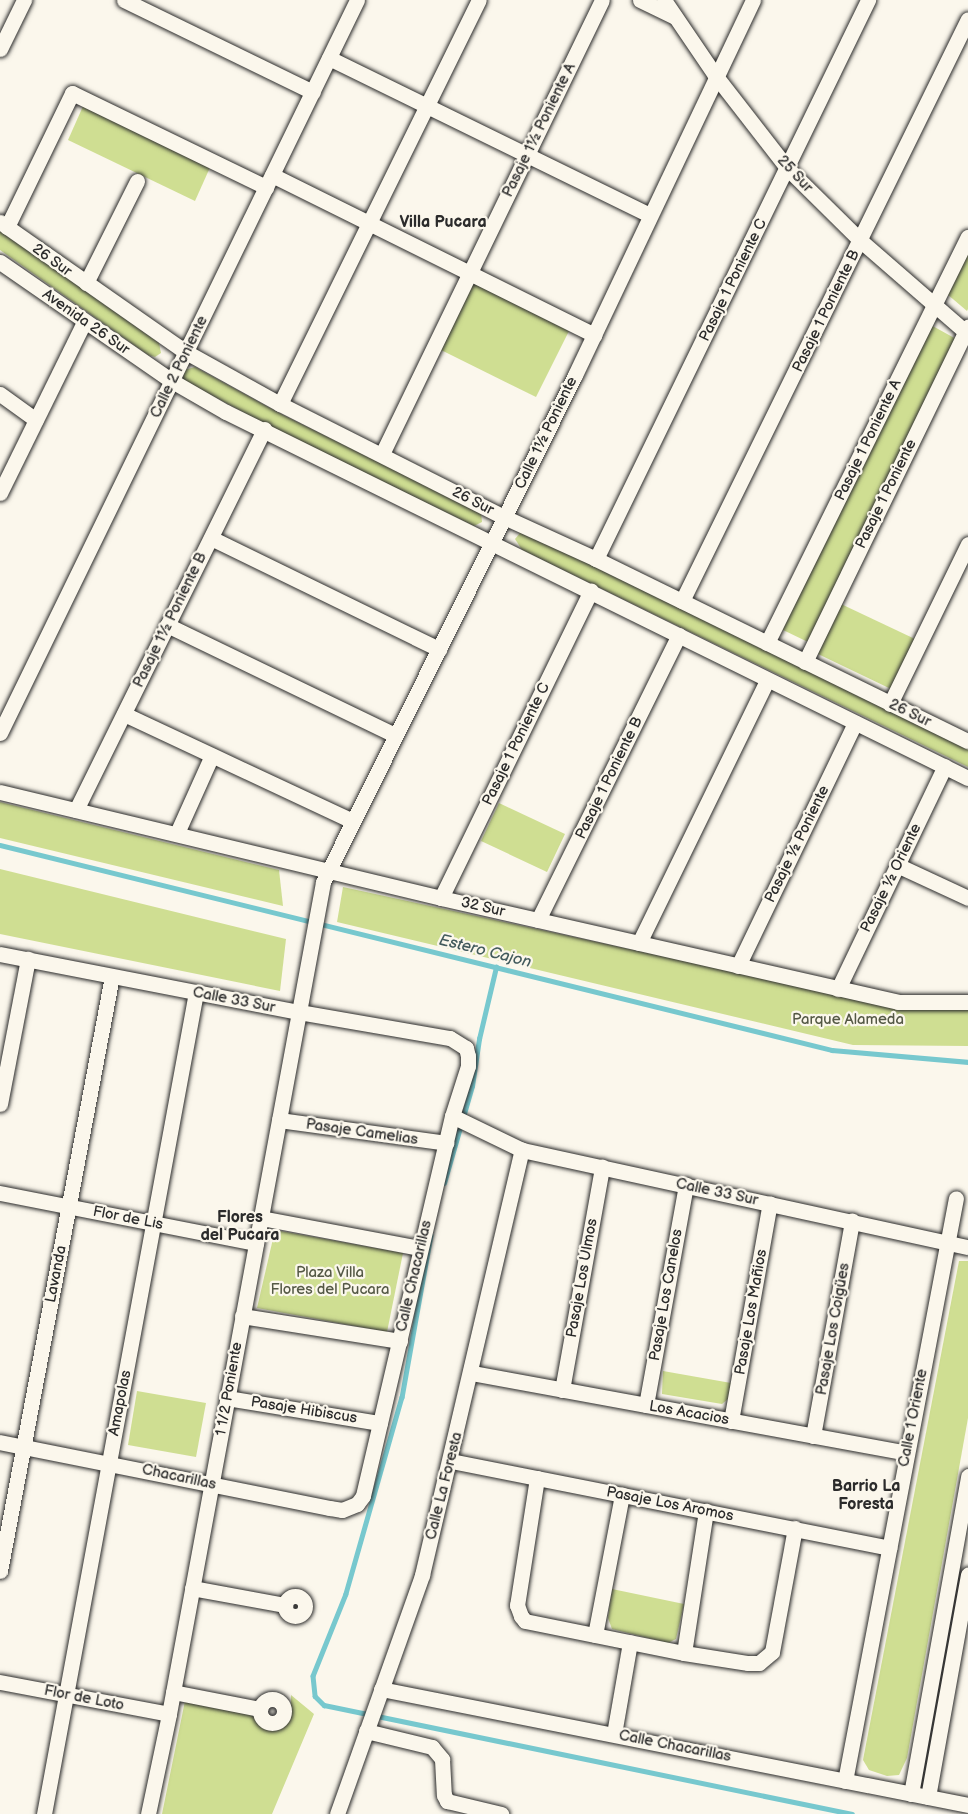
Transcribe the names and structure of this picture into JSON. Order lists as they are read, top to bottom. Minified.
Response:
{"streets":{"street":["Pasaje 1½ Poniente A","25 Sur","26 Sur","Pasaje 1 Poniente C","Pasaje 1 Poniente B","Avenida 26 Sur","Calle 2 Poniente","Calle 1½ Poniente","Pasaje 1 Poniente A","Pasaje 1 Poniente","Pasaje 1½ Poniente B","Pasaje ½ Poniente","Pasaje ½ Oriente","32 Sur","Calle 33 Sur","Pasaje Camelias","Flor de Lis","Lavanda","Calle Chacarillas","Pasaje Los Ulmos","Pasaje Los Canelos","Pasaje Los Mañios","Pasaje Los Coigües","1 1/2 Poniente","Amapolas","Pasaje Hibiscus","Los Acacios","Calle 1 Oriente","Chacarillas","Calle La Foresta","Pasaje Los Aromos","Flor de Loto"]},"crossings":[["Pasaje 1½ Poniente A","26 Sur"],["25 Sur","Pasaje 1 Poniente C"],["25 Sur","Pasaje 1 Poniente B"],["25 Sur","Calle 1½ Poniente"],["25 Sur","Pasaje 1 Poniente A"],["25 Sur","Pasaje 1 Poniente"],["26 Sur","Pasaje 1 Poniente C"],["26 Sur","Pasaje 1 Poniente B"],["26 Sur","Avenida 26 Sur"],["26 Sur","Calle 2 Poniente"],["26 Sur","Calle 1½ Poniente"],["26 Sur","Pasaje 1 Poniente A"],["26 Sur","Pasaje 1 Poniente"],["26 Sur","Pasaje 1½ Poniente B"],["26 Sur","Pasaje ½ Poniente"],["26 Sur","Pasaje ½ Oriente"],["Pasaje 1 Poniente C","32 Sur"],["Pasaje 1 Poniente B","32 Sur"],["Avenida 26 Sur","Calle 2 Poniente"],["Calle 1½ Poniente","32 Sur"],["Calle 1½ Poniente","1 1/2 Poniente"],["Pasaje 1½ Poniente B","32 Sur"],["Pasaje ½ Poniente","32 Sur"],["Pasaje ½ Oriente","32 Sur"],["Calle 33 Sur","Lavanda"],["Calle 33 Sur","Calle Chacarillas"],["Calle 33 Sur","Pasaje Los Ulmos"],["Calle 33 Sur","Pasaje Los Canelos"],["Calle 33 Sur","Pasaje Los Mañios"],["Calle 33 Sur","Pasaje Los Coigües"],["Calle 33 Sur","1 1/2 Poniente"],["Calle 33 Sur","Amapolas"],["Calle 33 Sur","Calle 1 Oriente"],["Calle 33 Sur","Calle La Foresta"],["Pasaje Camelias","Calle Chacarillas"],["Pasaje Camelias","1 1/2 Poniente"],["Flor de Lis","Lavanda"],["Flor de Lis","1 1/2 Poniente"],["Flor de Lis","Amapolas"],["Lavanda","Chacarillas"],["Calle Chacarillas","Pasaje Hibiscus"],["Calle Chacarillas","Calle 1 Oriente"],["Calle Chacarillas","Chacarillas"],["Calle Chacarillas","Calle La Foresta"],["Pasaje Los Ulmos","Los Acacios"],["Pasaje Los Canelos","Los Acacios"],["Pasaje Los Mañios","Los Acacios"],["Pasaje Los Coigües","Los Acacios"],["1 1/2 Poniente","Pasaje Hibiscus"],["1 1/2 Poniente","Chacarillas"],["1 1/2 Poniente","Flor de Loto"],["Amapolas","Chacarillas"],["Amapolas","Flor de Loto"],["Los Acacios","Calle 1 Oriente"],["Los Acacios","Calle La Foresta"],["Calle 1 Oriente","Pasaje Los Aromos"],["Calle La Foresta","Pasaje Los Aromos"]],"districts":["Villa Pucara","Flores del Pucara","Barrio La Foresta"],"water":["Estero Cajon"],"parks":["Parque Alameda","Plaza Villa Flores del Pucara"]}
